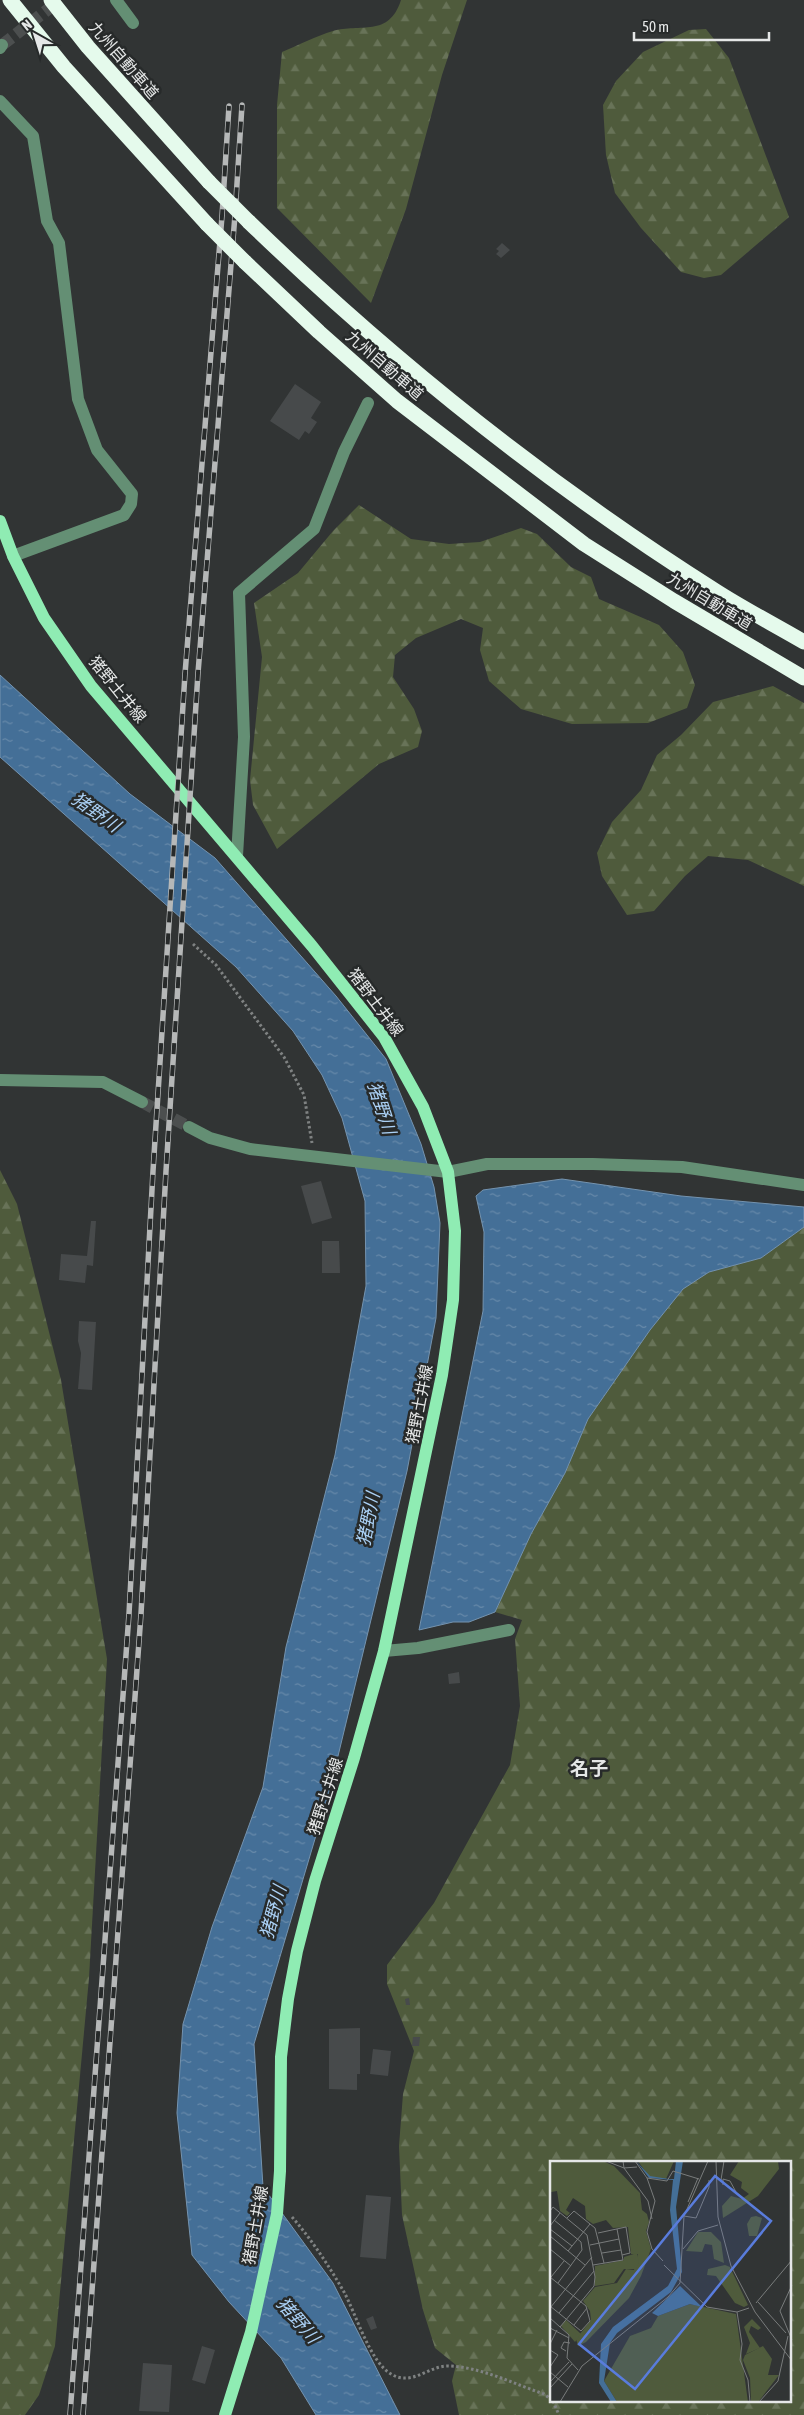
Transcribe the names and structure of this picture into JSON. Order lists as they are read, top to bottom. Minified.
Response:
{"streets":{"highway":["九州自動車道"],"main road":["猪野土井線"]},"districts":["名子"],"water":["猪野川"],"scale_bar":"50 m","north":"top left"}
